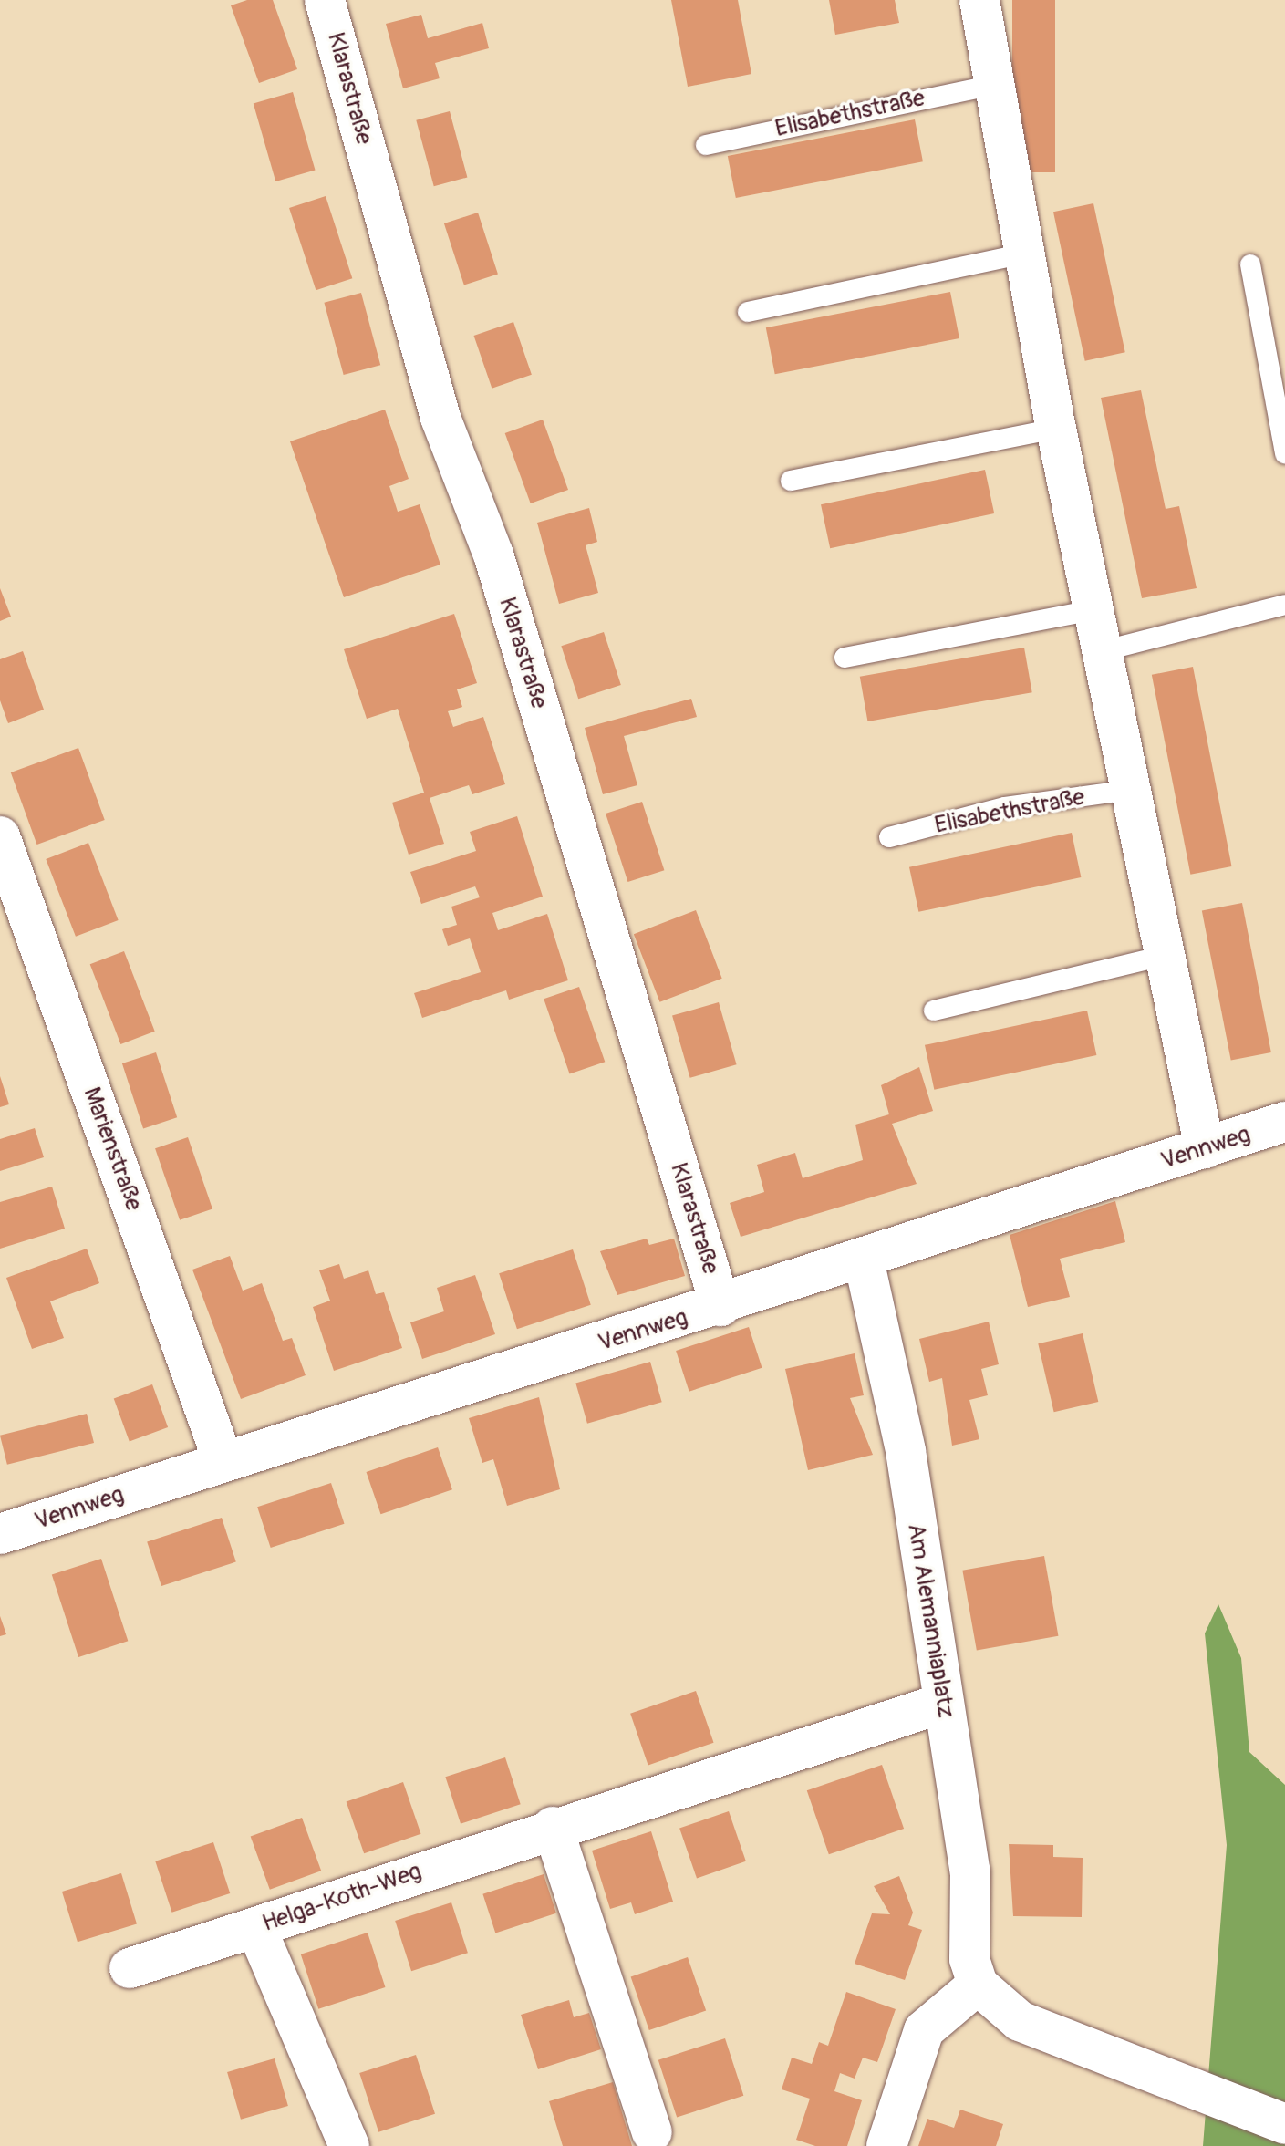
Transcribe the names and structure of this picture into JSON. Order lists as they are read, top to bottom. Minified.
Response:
{"streets":{"street":["Klarastraße","Vennweg","Marienstraße","Am Alemanniaplatz","Helga-Koth-Weg"],"lane":["Elisabethstraße"]},"crossings":[["Klarastraße","Vennweg"],["Vennweg","Marienstraße"],["Vennweg","Am Alemanniaplatz"],["Am Alemanniaplatz","Helga-Koth-Weg"]]}
